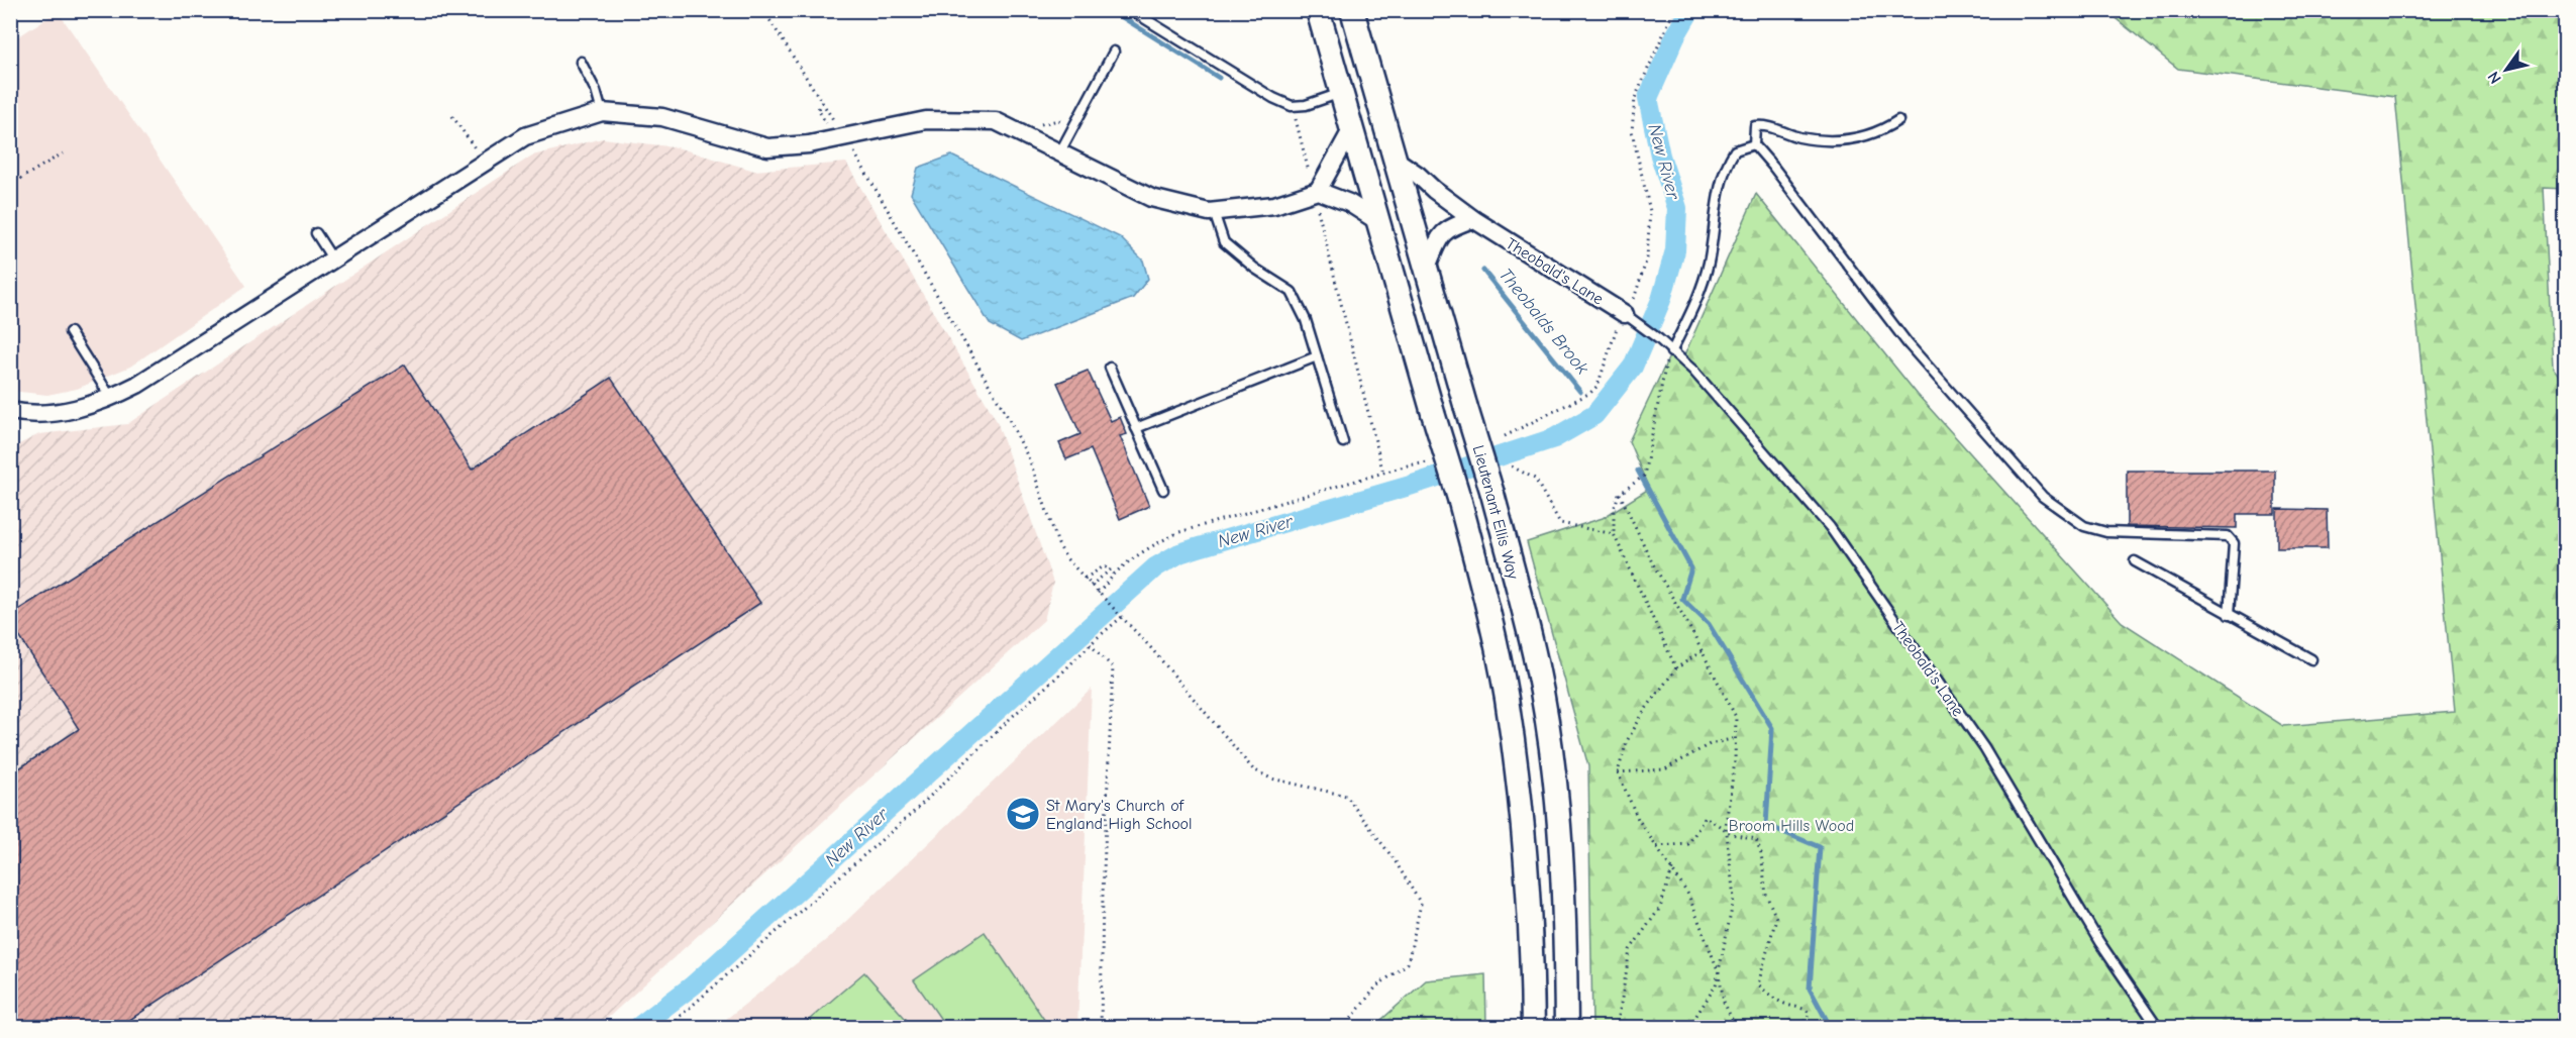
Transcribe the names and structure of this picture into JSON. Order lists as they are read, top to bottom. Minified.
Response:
{"streets":{"main road":["Lieutenant Ellis Way"],"street":["Theobald's Lane"]},"crossings":[["Theobald's Lane","Lieutenant Ellis Way"]],"water":["New River","Theobalds Brook"],"parks":["Broom Hills Wood"],"places":{"school or university":["St Mary's Church of England High School"]},"north":"bottom left"}
